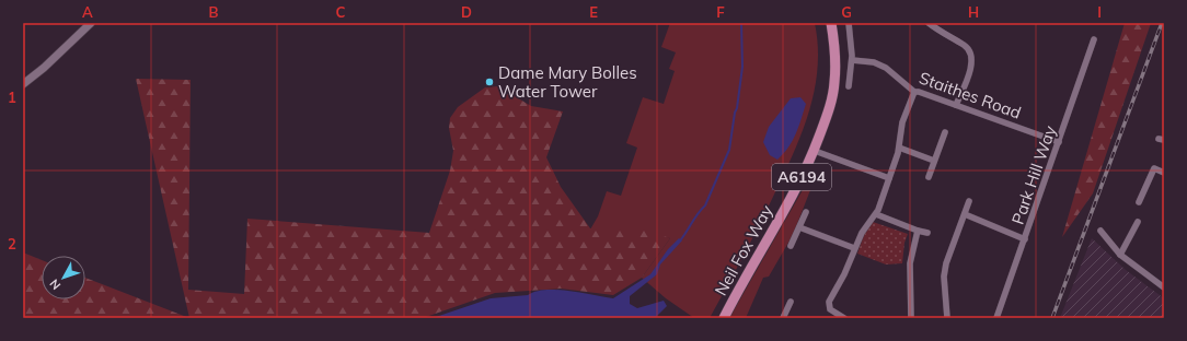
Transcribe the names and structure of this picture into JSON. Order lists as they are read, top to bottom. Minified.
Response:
{"streets":{"main road":["A6194","Neil Fox Way"],"street":["Staithes Road","Park Hill Way"]},"crossings":[["Staithes Road","Park Hill Way"]],"places":["Dame Mary Bolles Water Tower"],"north":"bottom left","grid":{"columns":["A","B","C","D","E","F","G","H","I"],"rows":["1","2"]}}
